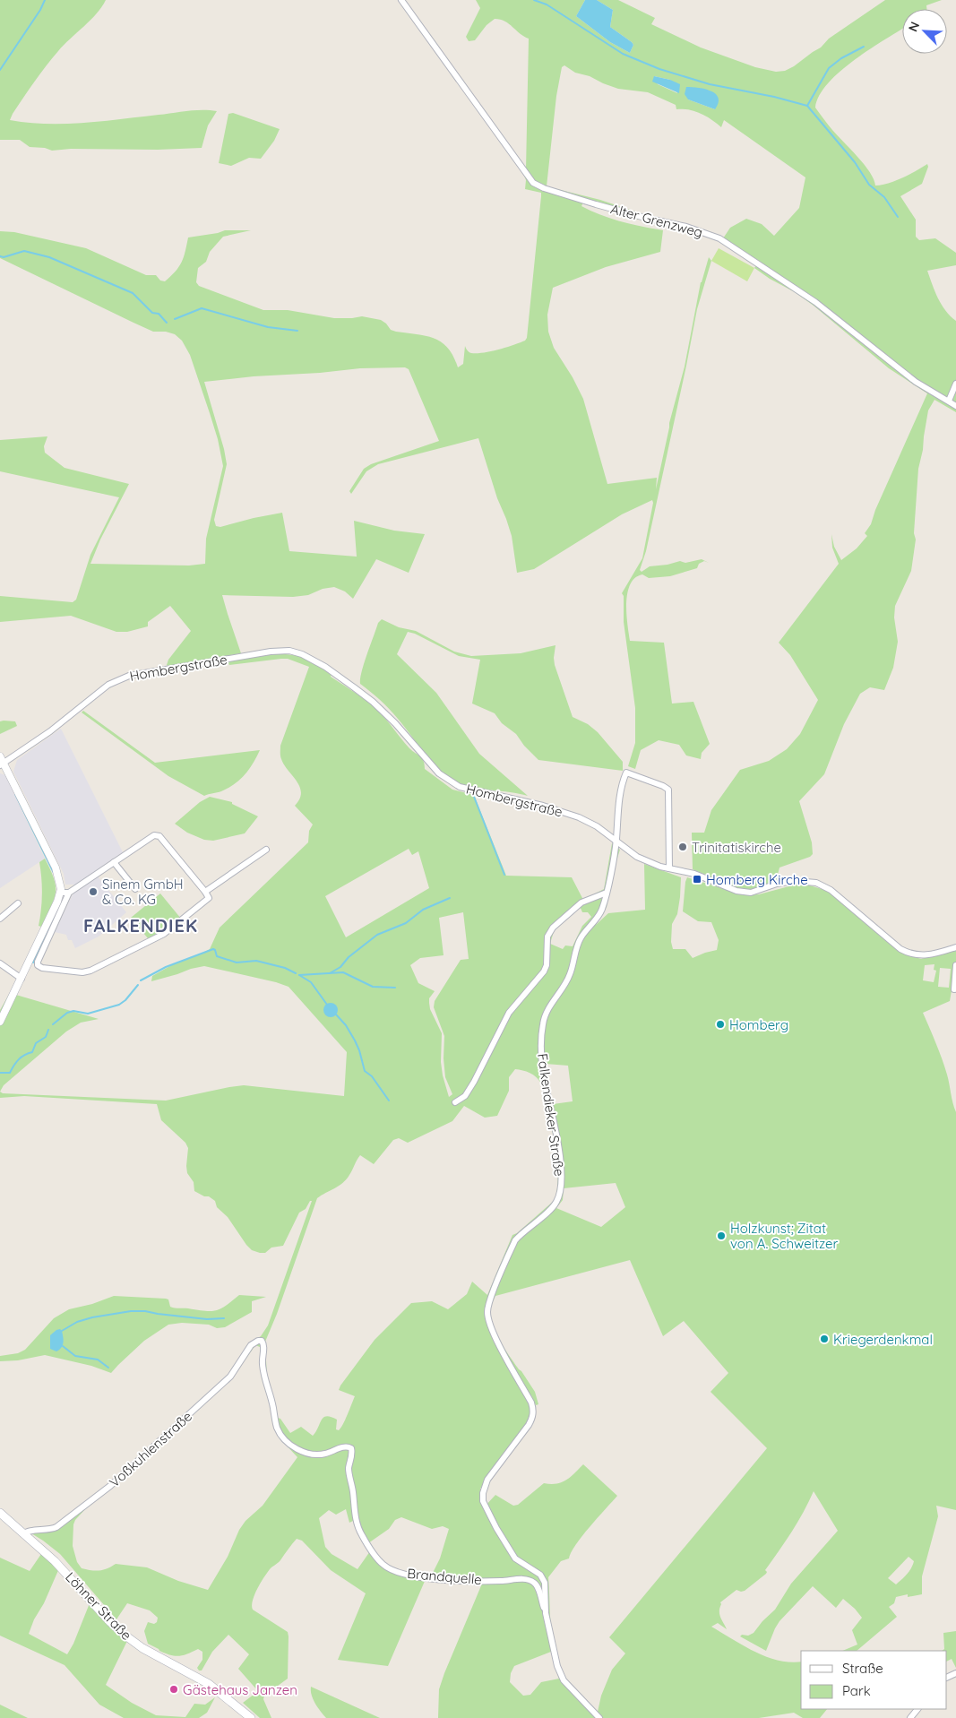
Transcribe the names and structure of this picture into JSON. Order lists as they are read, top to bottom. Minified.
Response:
{"streets":{"main road":["Löhner Straße"],"street":["Alter Grenzweg","Hombergstraße","Falkendieker Straße","Voßkuhlenstraße","Brandquelle"]},"crossings":[["Hombergstraße","Falkendieker Straße"],["Falkendieker Straße","Brandquelle"],["Voßkuhlenstraße","Brandquelle"],["Voßkuhlenstraße","Löhner Straße"]],"districts":["FALKENDIEK"],"places":{"other":["Trinitatiskirche","Sinem GmbH & Co. KG","Homberg","Holzkunst; Zitat von A. Schweitzer","Kriegerdenkmal","Gästehaus Janzen"],"transit":["Homberg Kirche"]},"legend":["Straße","Park"],"north":"top left"}
